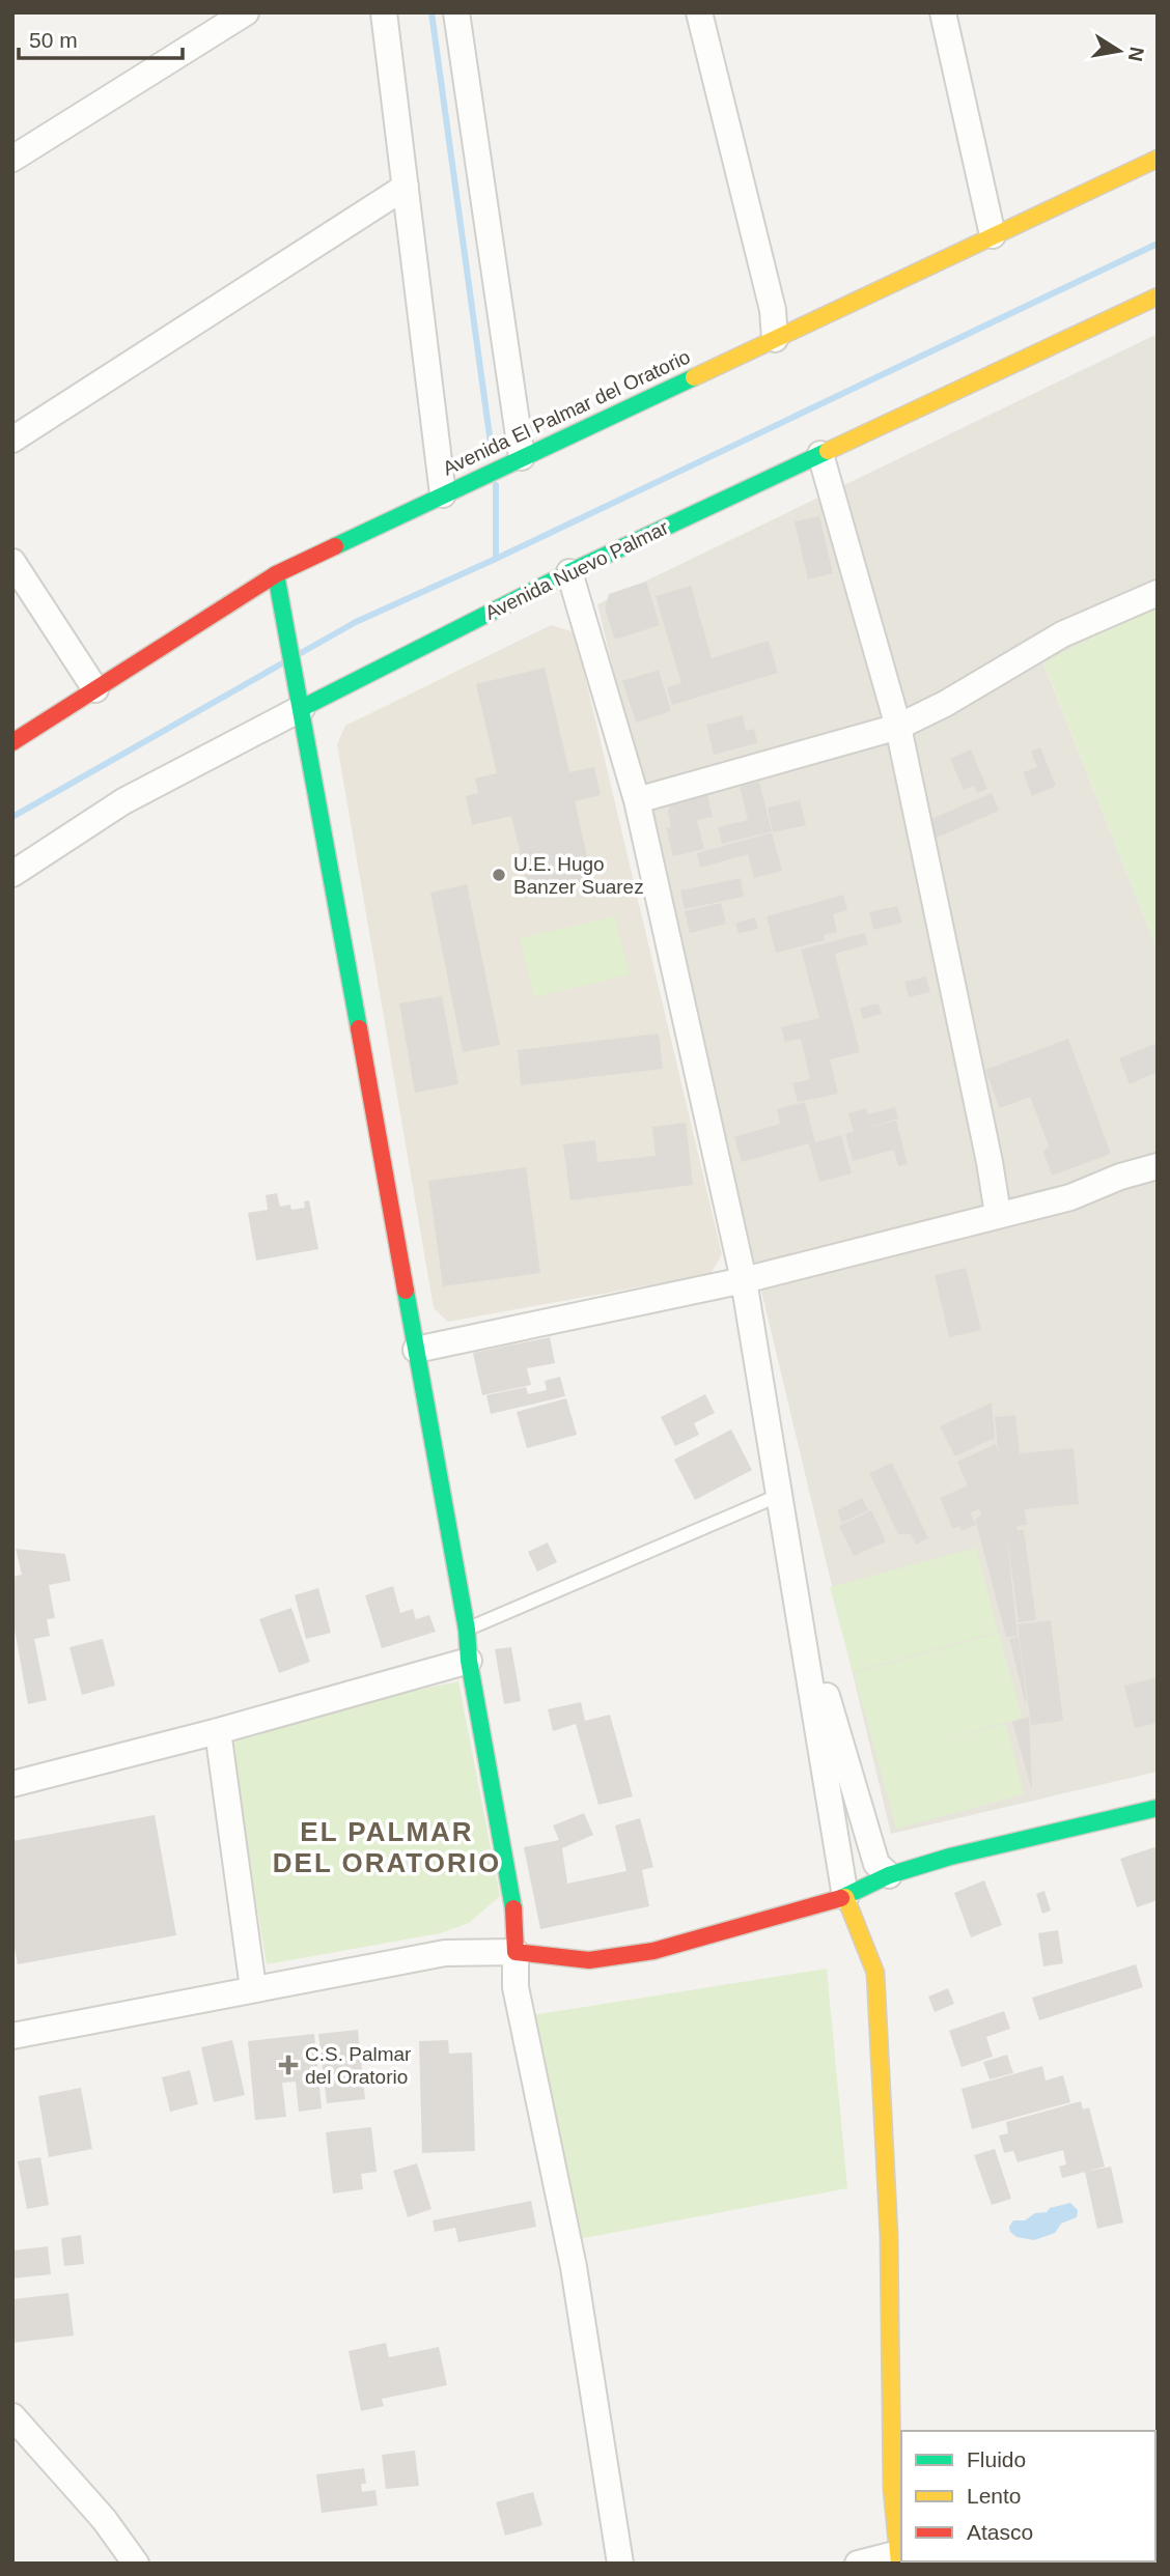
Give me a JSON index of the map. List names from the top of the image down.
{
  "streets": {
    "main road": ["Avenida El Palmar del Oratorio", "Avenida Nuevo Palmar"]
  },
  "districts": ["EL PALMAR DEL ORATORIO"],
  "places": {
    "other": ["U.E. Hugo Banzer Suarez"],
    "health": ["C.S. Palmar del Oratorio"]
  },
  "legend": ["Fluido", "Lento", "Atasco"],
  "scale_bar": "50 m",
  "north": "right"
}
